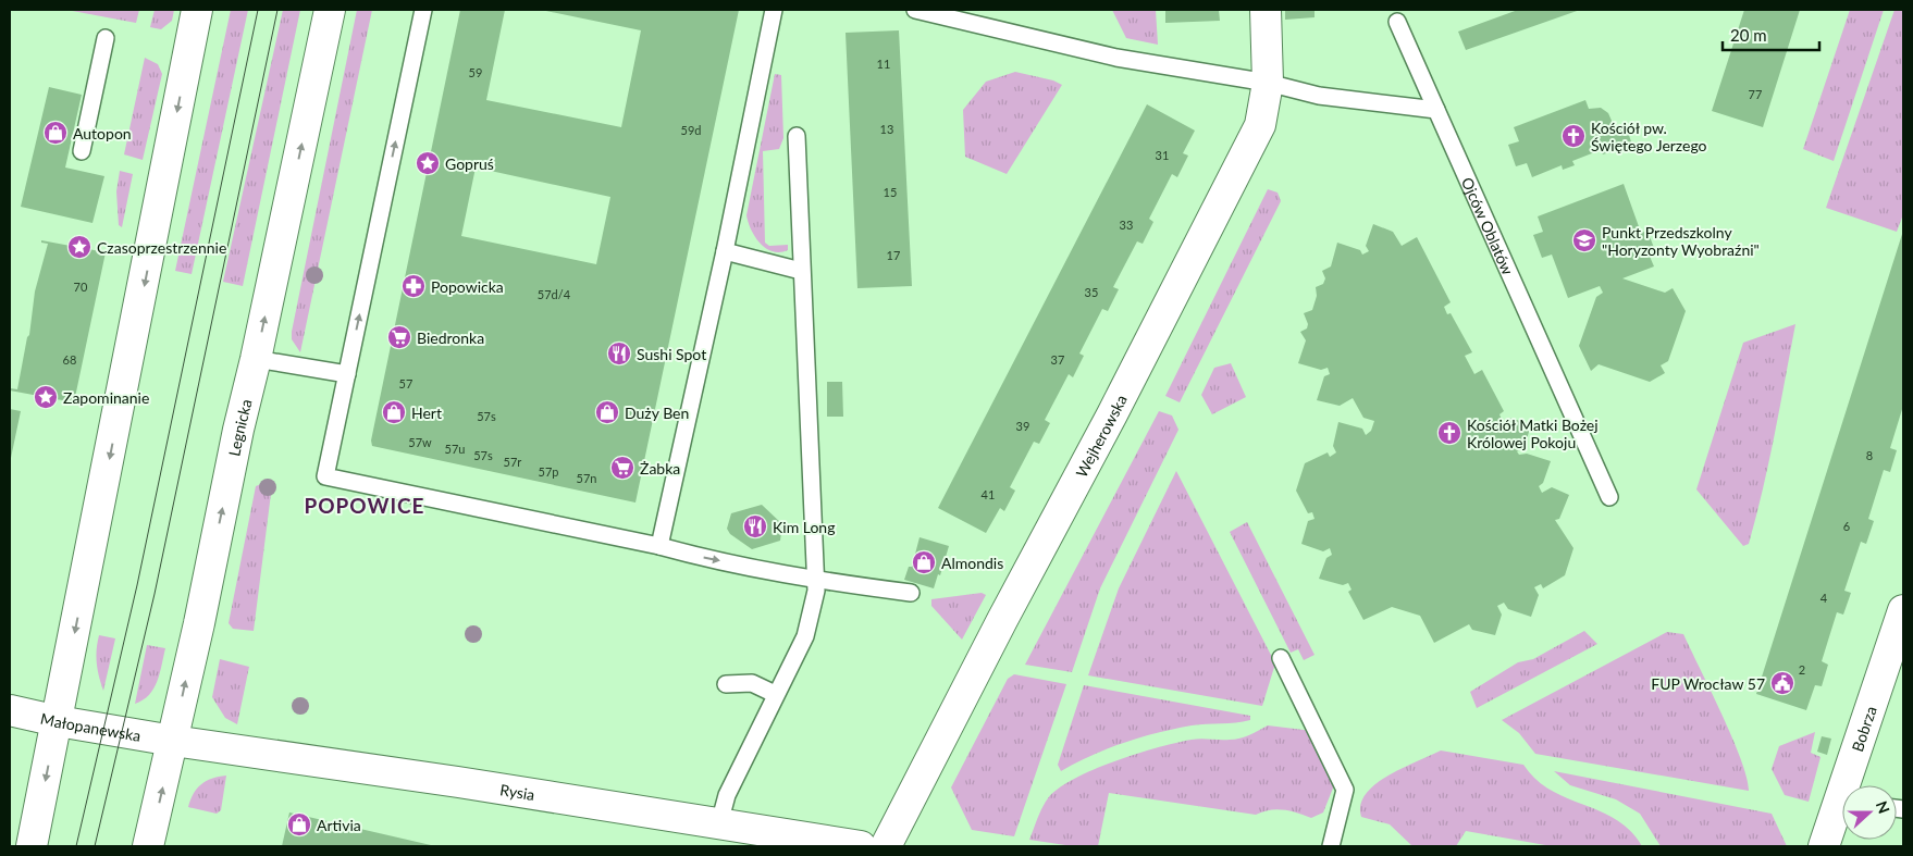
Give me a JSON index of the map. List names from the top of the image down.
{
  "streets": {
    "street": [
      "Legnicka",
      "Wejherowska",
      "Małopanewska",
      "Bobrza",
      "Rysia"
    ],
    "lane": ["Ojców Oblatów"]
  },
  "crossings": [
    ["Legnicka", "Małopanewska"],
    ["Legnicka", "Rysia"],
    ["Małopanewska", "Rysia"]
  ],
  "districts": ["POPOWICE"],
  "places": {
    "shop": [
      "Autopon",
      "Hert",
      "Duży Ben",
      "Almondis",
      "Artivia"
    ],
    "church": ["Kościół pw. Świętego Jerzego", "Kościół Matki Bożej Królowej Pokoju"],
    "place": ["Gopruś", "Czasoprzestrzennie", "Zapominanie"],
    "school or university": ["Punkt Przedszkolny \"Horyzonty Wyobraźni\""],
    "pharmacy": ["Popowicka"],
    "supermarket": ["Biedronka", "Żabka"],
    "restaurant": ["Sushi Spot", "Kim Long"],
    "public building": ["FUP Wrocław 57"]
  },
  "house_numbers": [
    "11",
    "59",
    "77",
    "13",
    "59d",
    "31",
    "15",
    "33",
    "17",
    "70",
    "35",
    "57d/4",
    "68",
    "37",
    "57",
    "57s",
    "39",
    "57w",
    "57u",
    "57s",
    "8",
    "57r",
    "57p",
    "57n",
    "41",
    "6",
    "4",
    "2"
  ],
  "scale_bar": "20 m",
  "north": "right"
}
